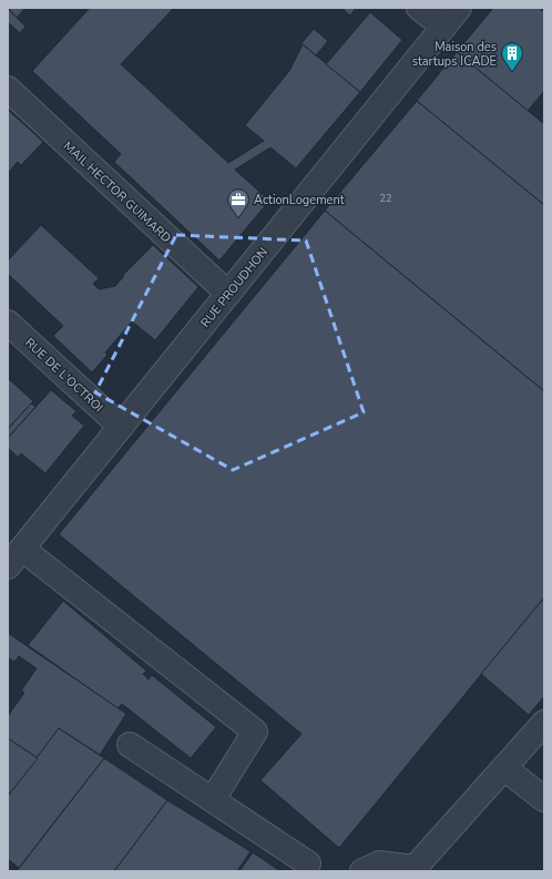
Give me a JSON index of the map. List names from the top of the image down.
{
  "streets": {
    "street": ["MAIL HECTOR GUIMARD", "RUE PROUDHON", "RUE DE L'OCTROI"]
  },
  "crossings": [
    ["MAIL HECTOR GUIMARD", "RUE PROUDHON"],
    ["RUE PROUDHON", "RUE DE L'OCTROI"]
  ],
  "places": {
    "building": ["Maison des startups ICADE"],
    "office": ["ActionLogement"]
  },
  "house_numbers": ["22"]
}
